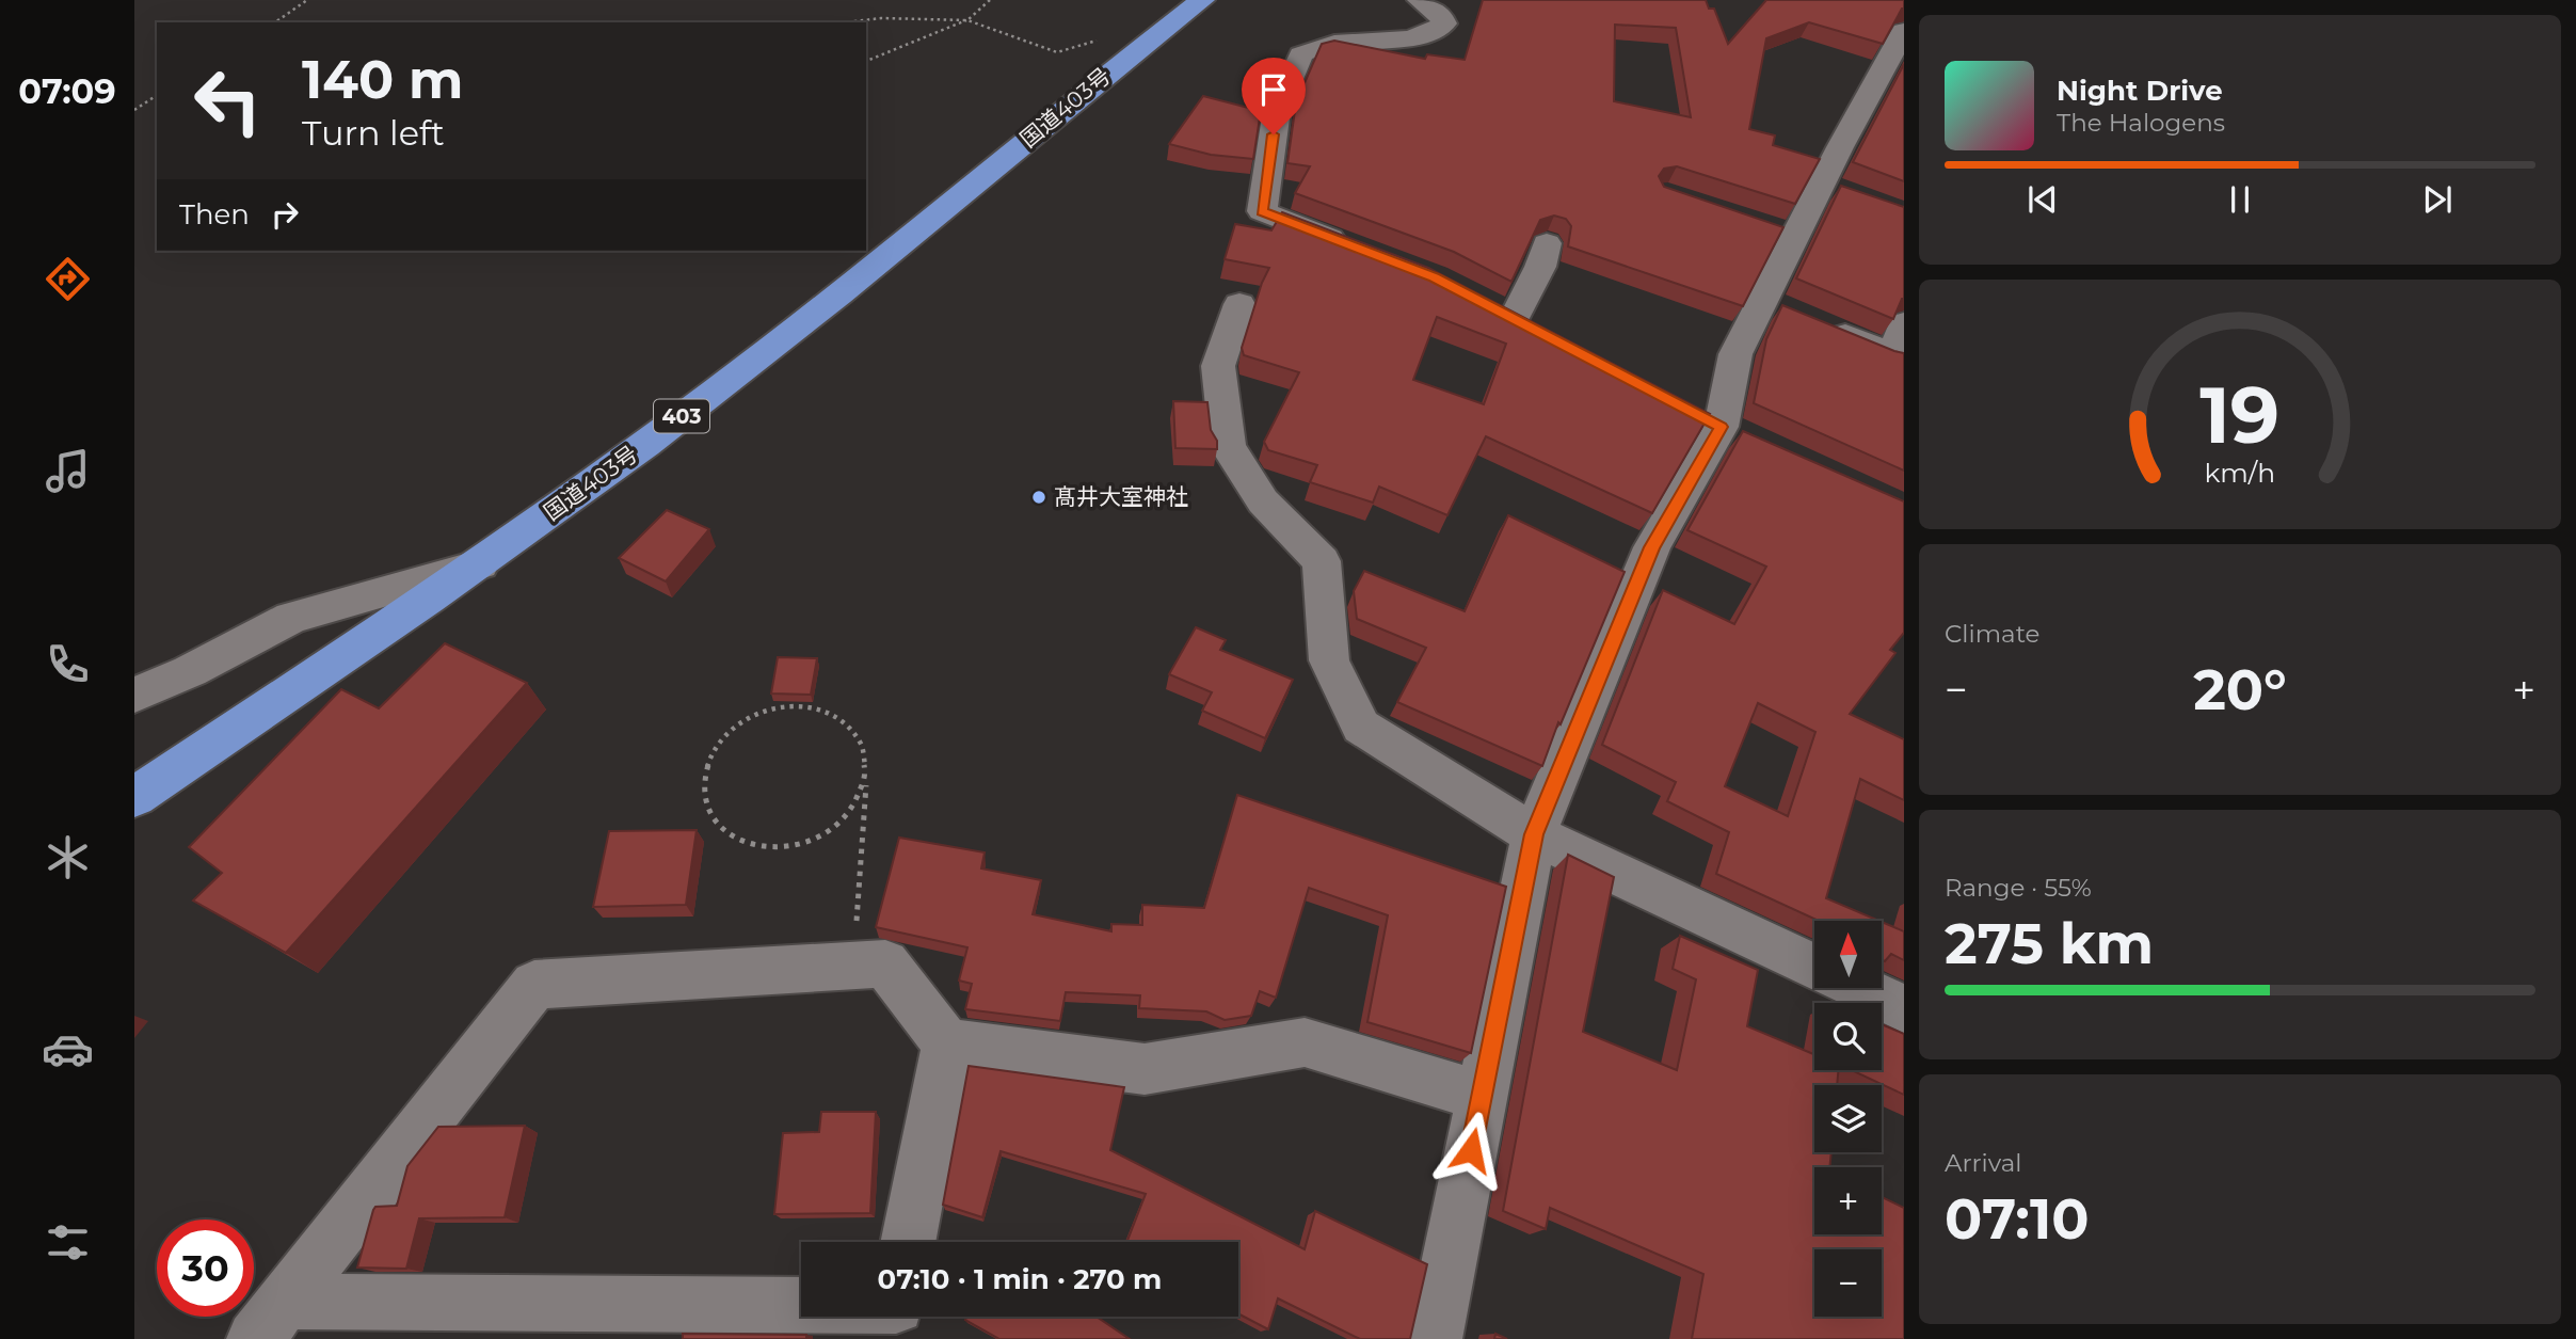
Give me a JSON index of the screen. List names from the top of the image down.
{
  "streets": {
    "highway": ["国道403号", "403"]
  },
  "places": ["髙井大室神社"],
  "north": "top",
  "page": {
    "tabs": "07:09",
    "turn": ["140 m", "Turn left"],
    "song": ["Night Drive", "The Halogens"],
    "then": "Then",
    "tile": [
      "Climate",
      ["Range · 55%", "275 km"],
      ["Arrival", "07:10"]
    ],
    "heat": ["−", "20°", "+"],
    "map_buttons": ["+", "−"],
    "limit": "30",
    "trip": "07:10 · 1 min · 270 m",
    "gauge": ["19", "km/h"]
  }
}
